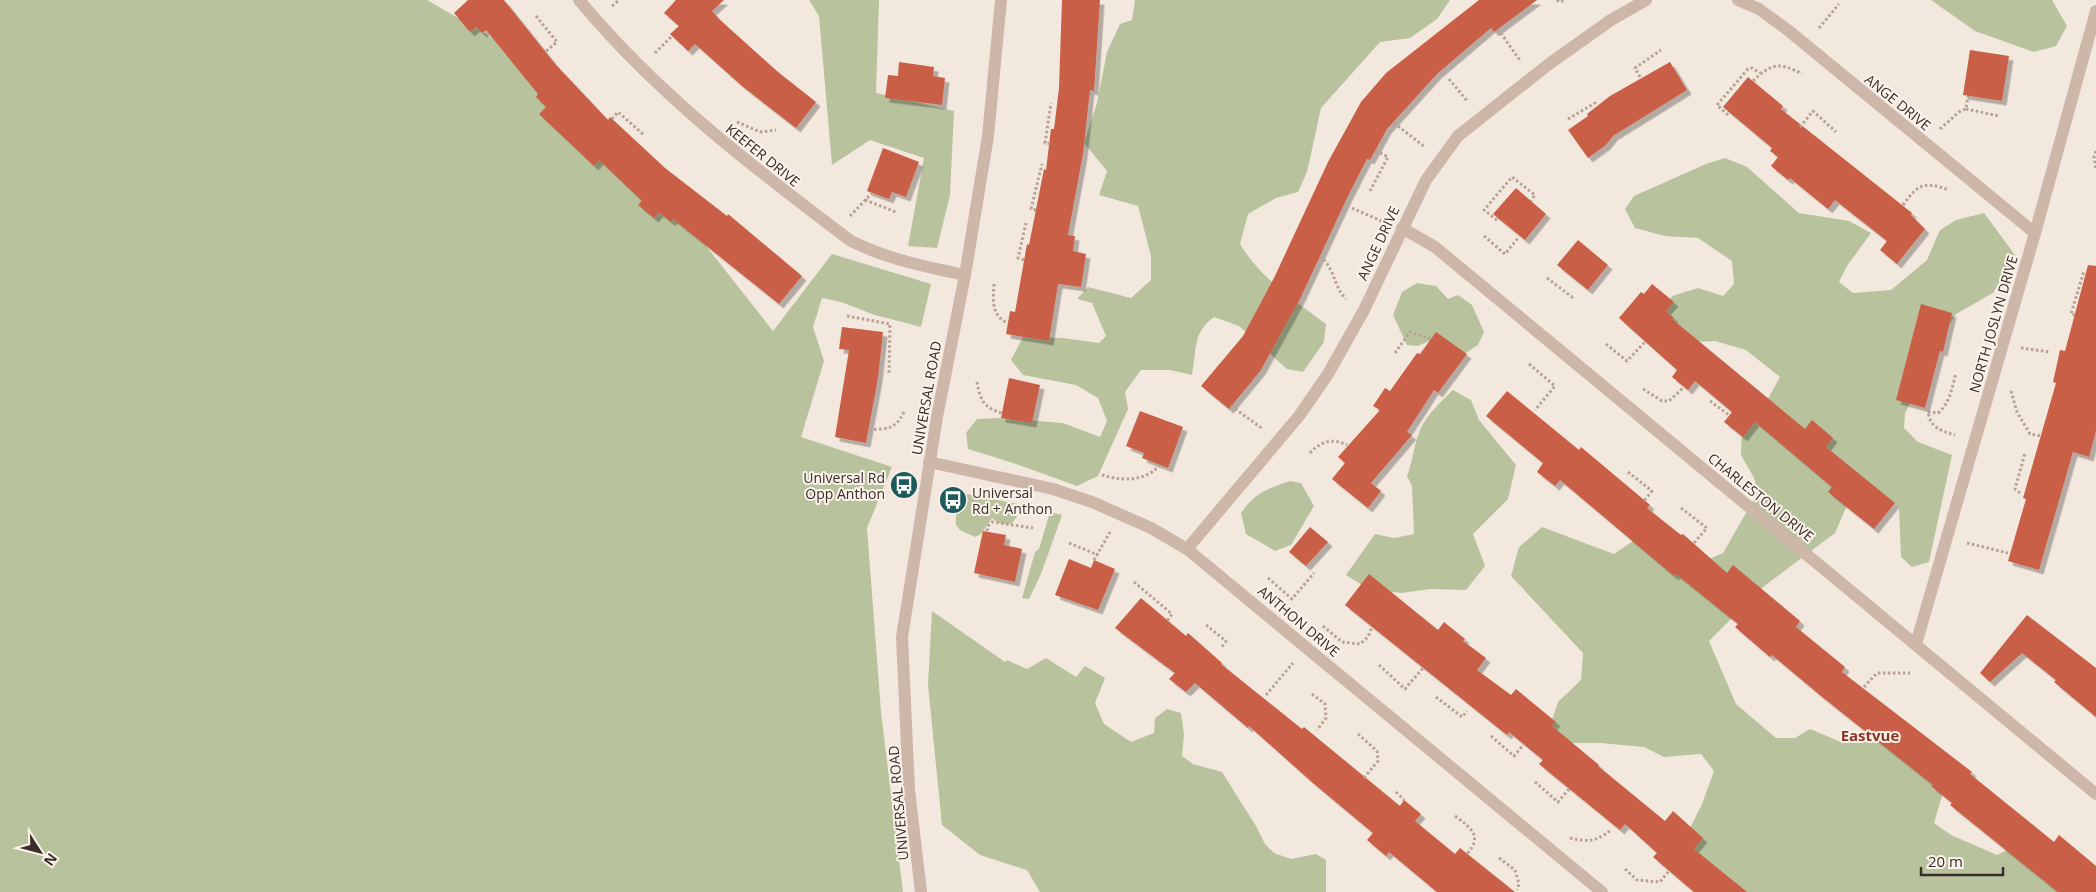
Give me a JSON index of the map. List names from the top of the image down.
{
  "streets": {
    "street": [
      "ANGE DRIVE",
      "KEEFER DRIVE",
      "NORTH JOSLYN DRIVE",
      "UNIVERSAL ROAD",
      "CHARLESTON DRIVE",
      "ANTHON DRIVE"
    ]
  },
  "crossings": [
    ["ANGE DRIVE", "NORTH JOSLYN DRIVE"],
    ["ANGE DRIVE", "CHARLESTON DRIVE"],
    ["ANGE DRIVE", "ANTHON DRIVE"],
    ["KEEFER DRIVE", "UNIVERSAL ROAD"],
    ["NORTH JOSLYN DRIVE", "CHARLESTON DRIVE"],
    ["UNIVERSAL ROAD", "ANTHON DRIVE"]
  ],
  "districts": ["Eastvue"],
  "places": {
    "bus stop": ["Universal Rd Opp Anthon", "Universal Rd + Anthon"]
  },
  "scale_bar": "20 m",
  "north": "bottom right"
}
